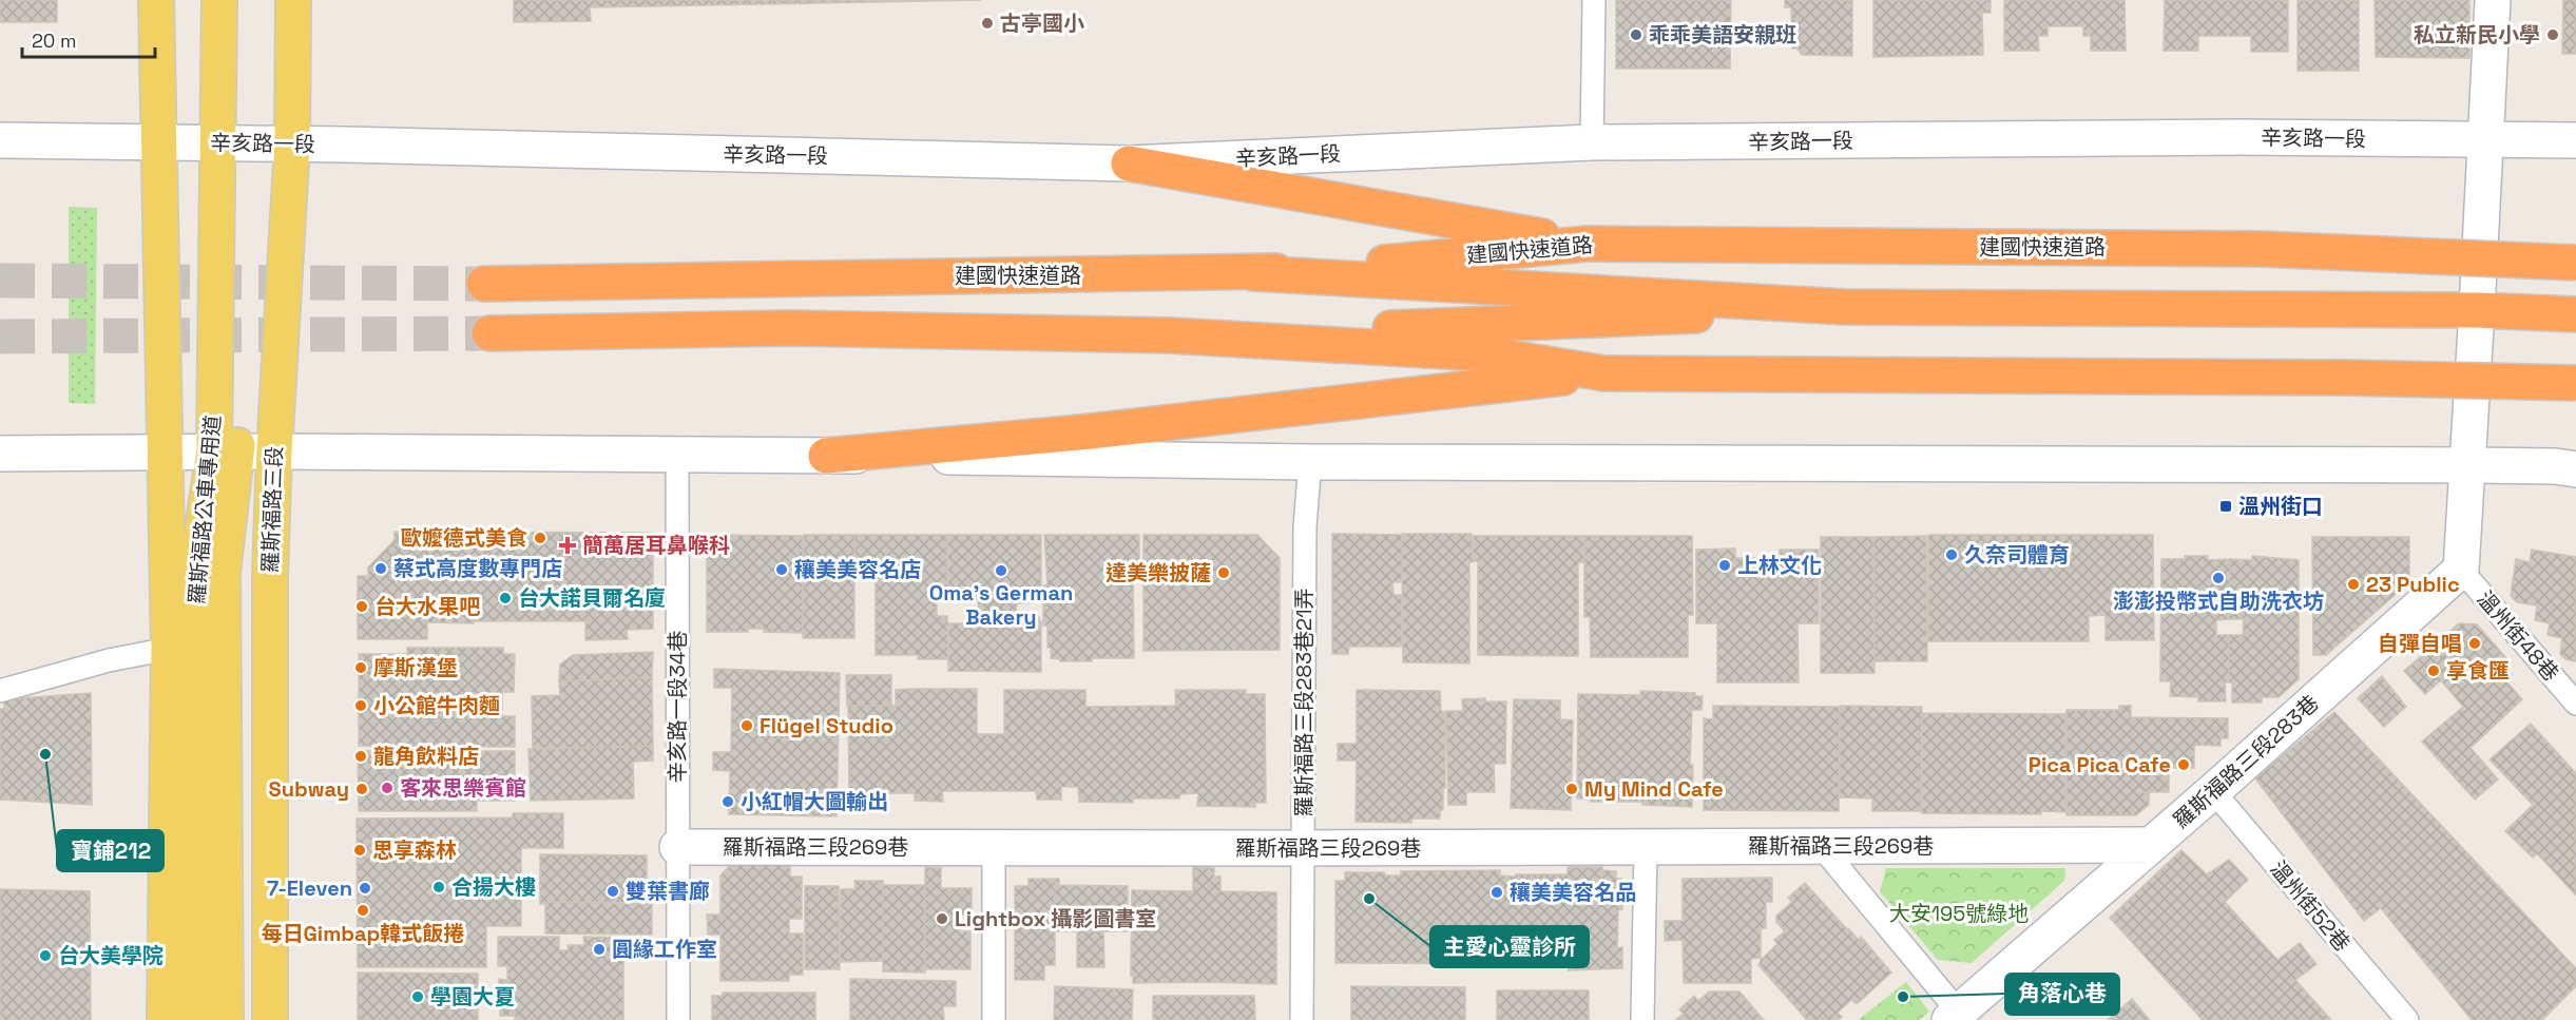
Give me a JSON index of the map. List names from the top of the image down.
{
  "streets": {
    "highway": ["建國快速道路"],
    "main road": [
      "辛亥路一段",
      "羅斯福路公車專用道",
      "羅斯福路三段",
      "羅斯福路三段283巷",
      "羅斯福路三段269巷"
    ],
    "lane": [
      "溫州街48巷",
      "羅斯福路三段283巷21弄",
      "辛亥路一段34巷",
      "溫州街52巷"
    ]
  },
  "crossings": [
    ["辛亥路一段", "羅斯福路公車專用道"],
    ["辛亥路一段", "羅斯福路三段"],
    ["溫州街48巷", "羅斯福路三段283巷"],
    ["羅斯福路三段283巷21弄", "羅斯福路三段269巷"],
    ["辛亥路一段34巷", "羅斯福路三段269巷"],
    ["羅斯福路三段283巷", "羅斯福路三段269巷"],
    ["羅斯福路三段283巷", "溫州街52巷"]
  ],
  "parks": ["大安195號綠地"],
  "places": {
    "other": [
      "古亭國小",
      "乖乖美語安親班",
      "私立新民小學",
      "歐嬤德式美食",
      "久奈司體育",
      "上林文化",
      "蔡式高度數專門店",
      "穰美美容名店",
      "Oma's German Bakery",
      "達美樂披薩",
      "澎澎投幣式自助洗衣坊",
      "23 Public",
      "台大諾貝爾名廈",
      "台大水果吧",
      "自彈自唱",
      "摩斯漢堡",
      "享食匯",
      "小公館牛肉麵",
      "Flügel Studio",
      "寶鋪212",
      "龍角飲料店",
      "Pica Pica Cafe",
      "客來思樂賓館",
      "Subway",
      "My Mind Cafe",
      "小紅帽大圖輸出",
      "思享森林",
      "合揚大樓",
      "7-Eleven",
      "雙葉書廊",
      "穰美美容名品",
      "主愛心靈診所",
      "每日Gimbap韓式飯捲",
      "Lightbox 攝影圖書室",
      "圓緣工作室",
      "台大美學院",
      "學園大夏",
      "角落心巷"
    ],
    "transit": ["溫州街口"],
    "health": ["簡萬居耳鼻喉科"]
  },
  "scale_bar": "20 m"
}
